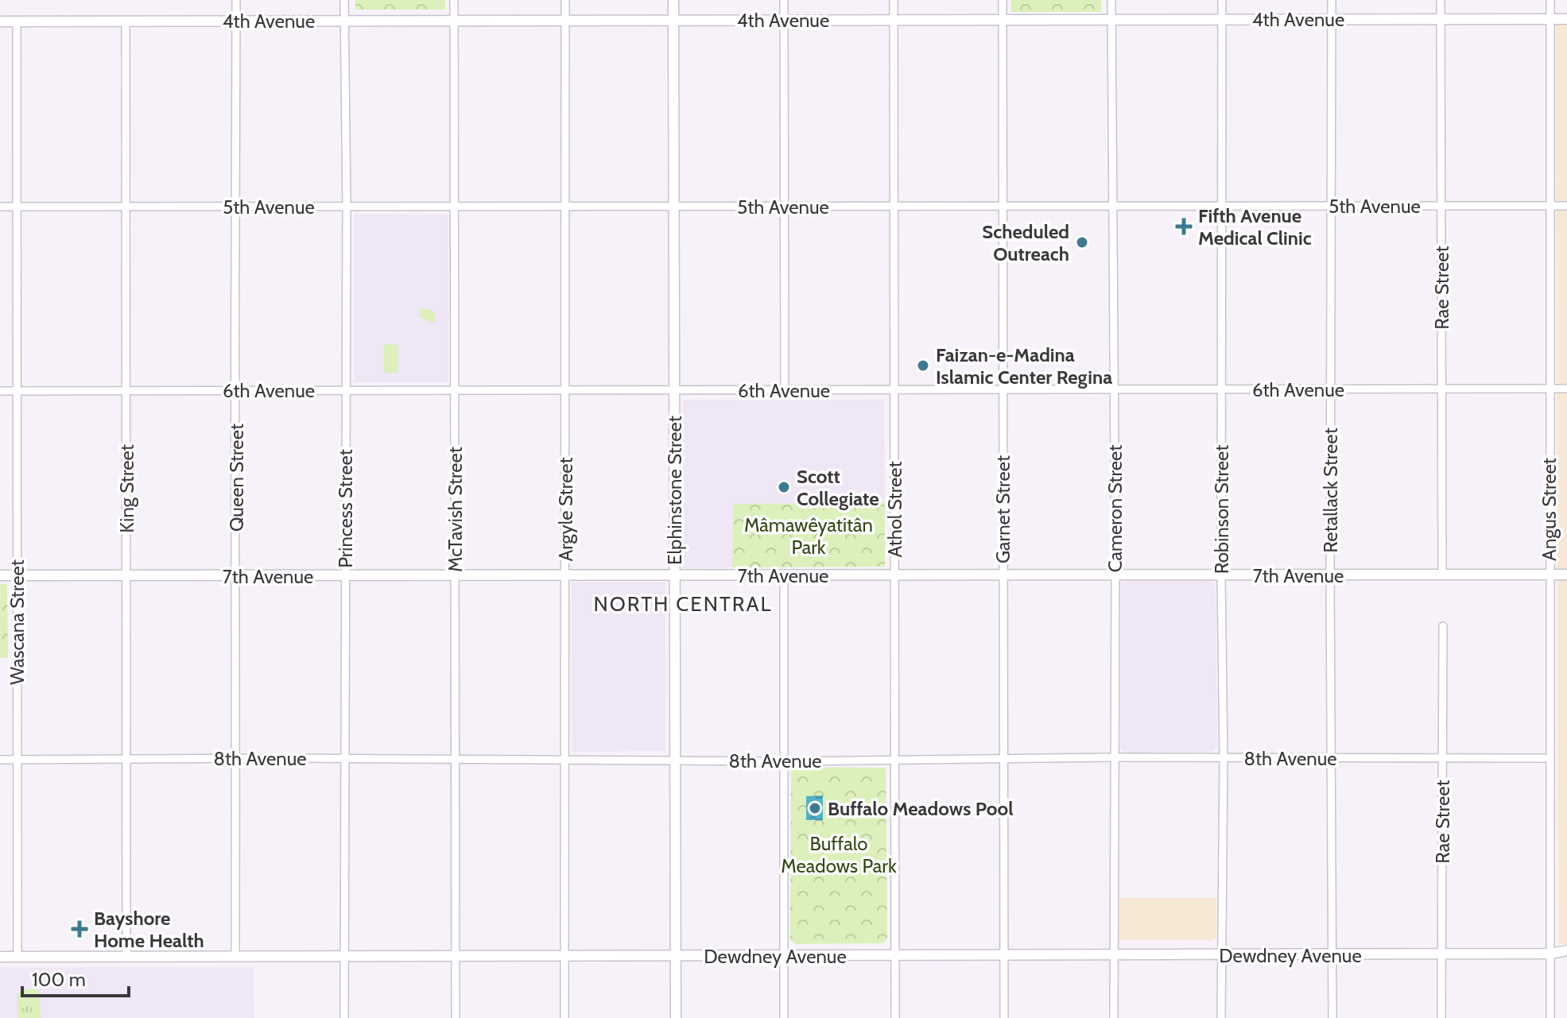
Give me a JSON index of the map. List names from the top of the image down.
{
  "streets": {
    "street": [
      "4th Avenue",
      "5th Avenue",
      "Rae Street",
      "6th Avenue",
      "Queen Street",
      "King Street",
      "Elphinstone Street",
      "Retallack Street",
      "Princess Street",
      "Cameron Street",
      "McTavish Street",
      "Argyle Street",
      "Athol Street",
      "Garnet Street",
      "Robinson Street",
      "Angus Street",
      "7th Avenue",
      "Wascana Street",
      "8th Avenue",
      "Dewdney Avenue"
    ]
  },
  "crossings": [
    ["4th Avenue", "Rae Street"],
    ["4th Avenue", "Queen Street"],
    ["4th Avenue", "King Street"],
    ["4th Avenue", "Elphinstone Street"],
    ["4th Avenue", "Retallack Street"],
    ["4th Avenue", "Princess Street"],
    ["4th Avenue", "Cameron Street"],
    ["4th Avenue", "McTavish Street"],
    ["4th Avenue", "Argyle Street"],
    ["4th Avenue", "Athol Street"],
    ["4th Avenue", "Garnet Street"],
    ["4th Avenue", "Robinson Street"],
    ["4th Avenue", "Angus Street"],
    ["4th Avenue", "Wascana Street"],
    ["5th Avenue", "Rae Street"],
    ["5th Avenue", "Queen Street"],
    ["5th Avenue", "King Street"],
    ["5th Avenue", "Elphinstone Street"],
    ["5th Avenue", "Retallack Street"],
    ["5th Avenue", "Princess Street"],
    ["5th Avenue", "Cameron Street"],
    ["5th Avenue", "McTavish Street"],
    ["5th Avenue", "Argyle Street"],
    ["5th Avenue", "Athol Street"],
    ["5th Avenue", "Garnet Street"],
    ["5th Avenue", "Robinson Street"],
    ["5th Avenue", "Angus Street"],
    ["5th Avenue", "Wascana Street"],
    ["Rae Street", "6th Avenue"],
    ["Rae Street", "7th Avenue"],
    ["Rae Street", "8th Avenue"],
    ["Rae Street", "Dewdney Avenue"],
    ["6th Avenue", "Queen Street"],
    ["6th Avenue", "King Street"],
    ["6th Avenue", "Elphinstone Street"],
    ["6th Avenue", "Retallack Street"],
    ["6th Avenue", "Princess Street"],
    ["6th Avenue", "Cameron Street"],
    ["6th Avenue", "McTavish Street"],
    ["6th Avenue", "Argyle Street"],
    ["6th Avenue", "Athol Street"],
    ["6th Avenue", "Garnet Street"],
    ["6th Avenue", "Robinson Street"],
    ["6th Avenue", "Angus Street"],
    ["6th Avenue", "Wascana Street"],
    ["Queen Street", "7th Avenue"],
    ["Queen Street", "8th Avenue"],
    ["Queen Street", "Dewdney Avenue"],
    ["King Street", "7th Avenue"],
    ["King Street", "8th Avenue"],
    ["King Street", "Dewdney Avenue"],
    ["Elphinstone Street", "7th Avenue"],
    ["Elphinstone Street", "8th Avenue"],
    ["Elphinstone Street", "Dewdney Avenue"],
    ["Retallack Street", "7th Avenue"],
    ["Retallack Street", "8th Avenue"],
    ["Retallack Street", "Dewdney Avenue"],
    ["Princess Street", "7th Avenue"],
    ["Princess Street", "8th Avenue"],
    ["Princess Street", "Dewdney Avenue"],
    ["Cameron Street", "7th Avenue"],
    ["Cameron Street", "8th Avenue"],
    ["Cameron Street", "Dewdney Avenue"],
    ["McTavish Street", "7th Avenue"],
    ["McTavish Street", "8th Avenue"],
    ["McTavish Street", "Dewdney Avenue"],
    ["Argyle Street", "7th Avenue"],
    ["Argyle Street", "8th Avenue"],
    ["Argyle Street", "Dewdney Avenue"],
    ["Athol Street", "7th Avenue"],
    ["Athol Street", "8th Avenue"],
    ["Athol Street", "Dewdney Avenue"],
    ["Garnet Street", "7th Avenue"],
    ["Garnet Street", "8th Avenue"],
    ["Garnet Street", "Dewdney Avenue"],
    ["Robinson Street", "7th Avenue"],
    ["Robinson Street", "8th Avenue"],
    ["Robinson Street", "Dewdney Avenue"],
    ["Angus Street", "7th Avenue"],
    ["Angus Street", "8th Avenue"],
    ["Angus Street", "Dewdney Avenue"],
    ["7th Avenue", "Wascana Street"],
    ["Wascana Street", "8th Avenue"],
    ["Wascana Street", "Dewdney Avenue"]
  ],
  "districts": ["NORTH CENTRAL"],
  "parks": ["Mâmawêyatitân Park", "Buffalo Meadows Park"],
  "places": {
    "health": ["Fifth Avenue Medical Clinic", "Bayshore Home Health"],
    "other": [
      "Scheduled Outreach",
      "Faizan-e-Madina Islamic Center Regina",
      "Scott Collegiate",
      "Buffalo Meadows Pool"
    ]
  },
  "scale_bar": "100 m"
}
